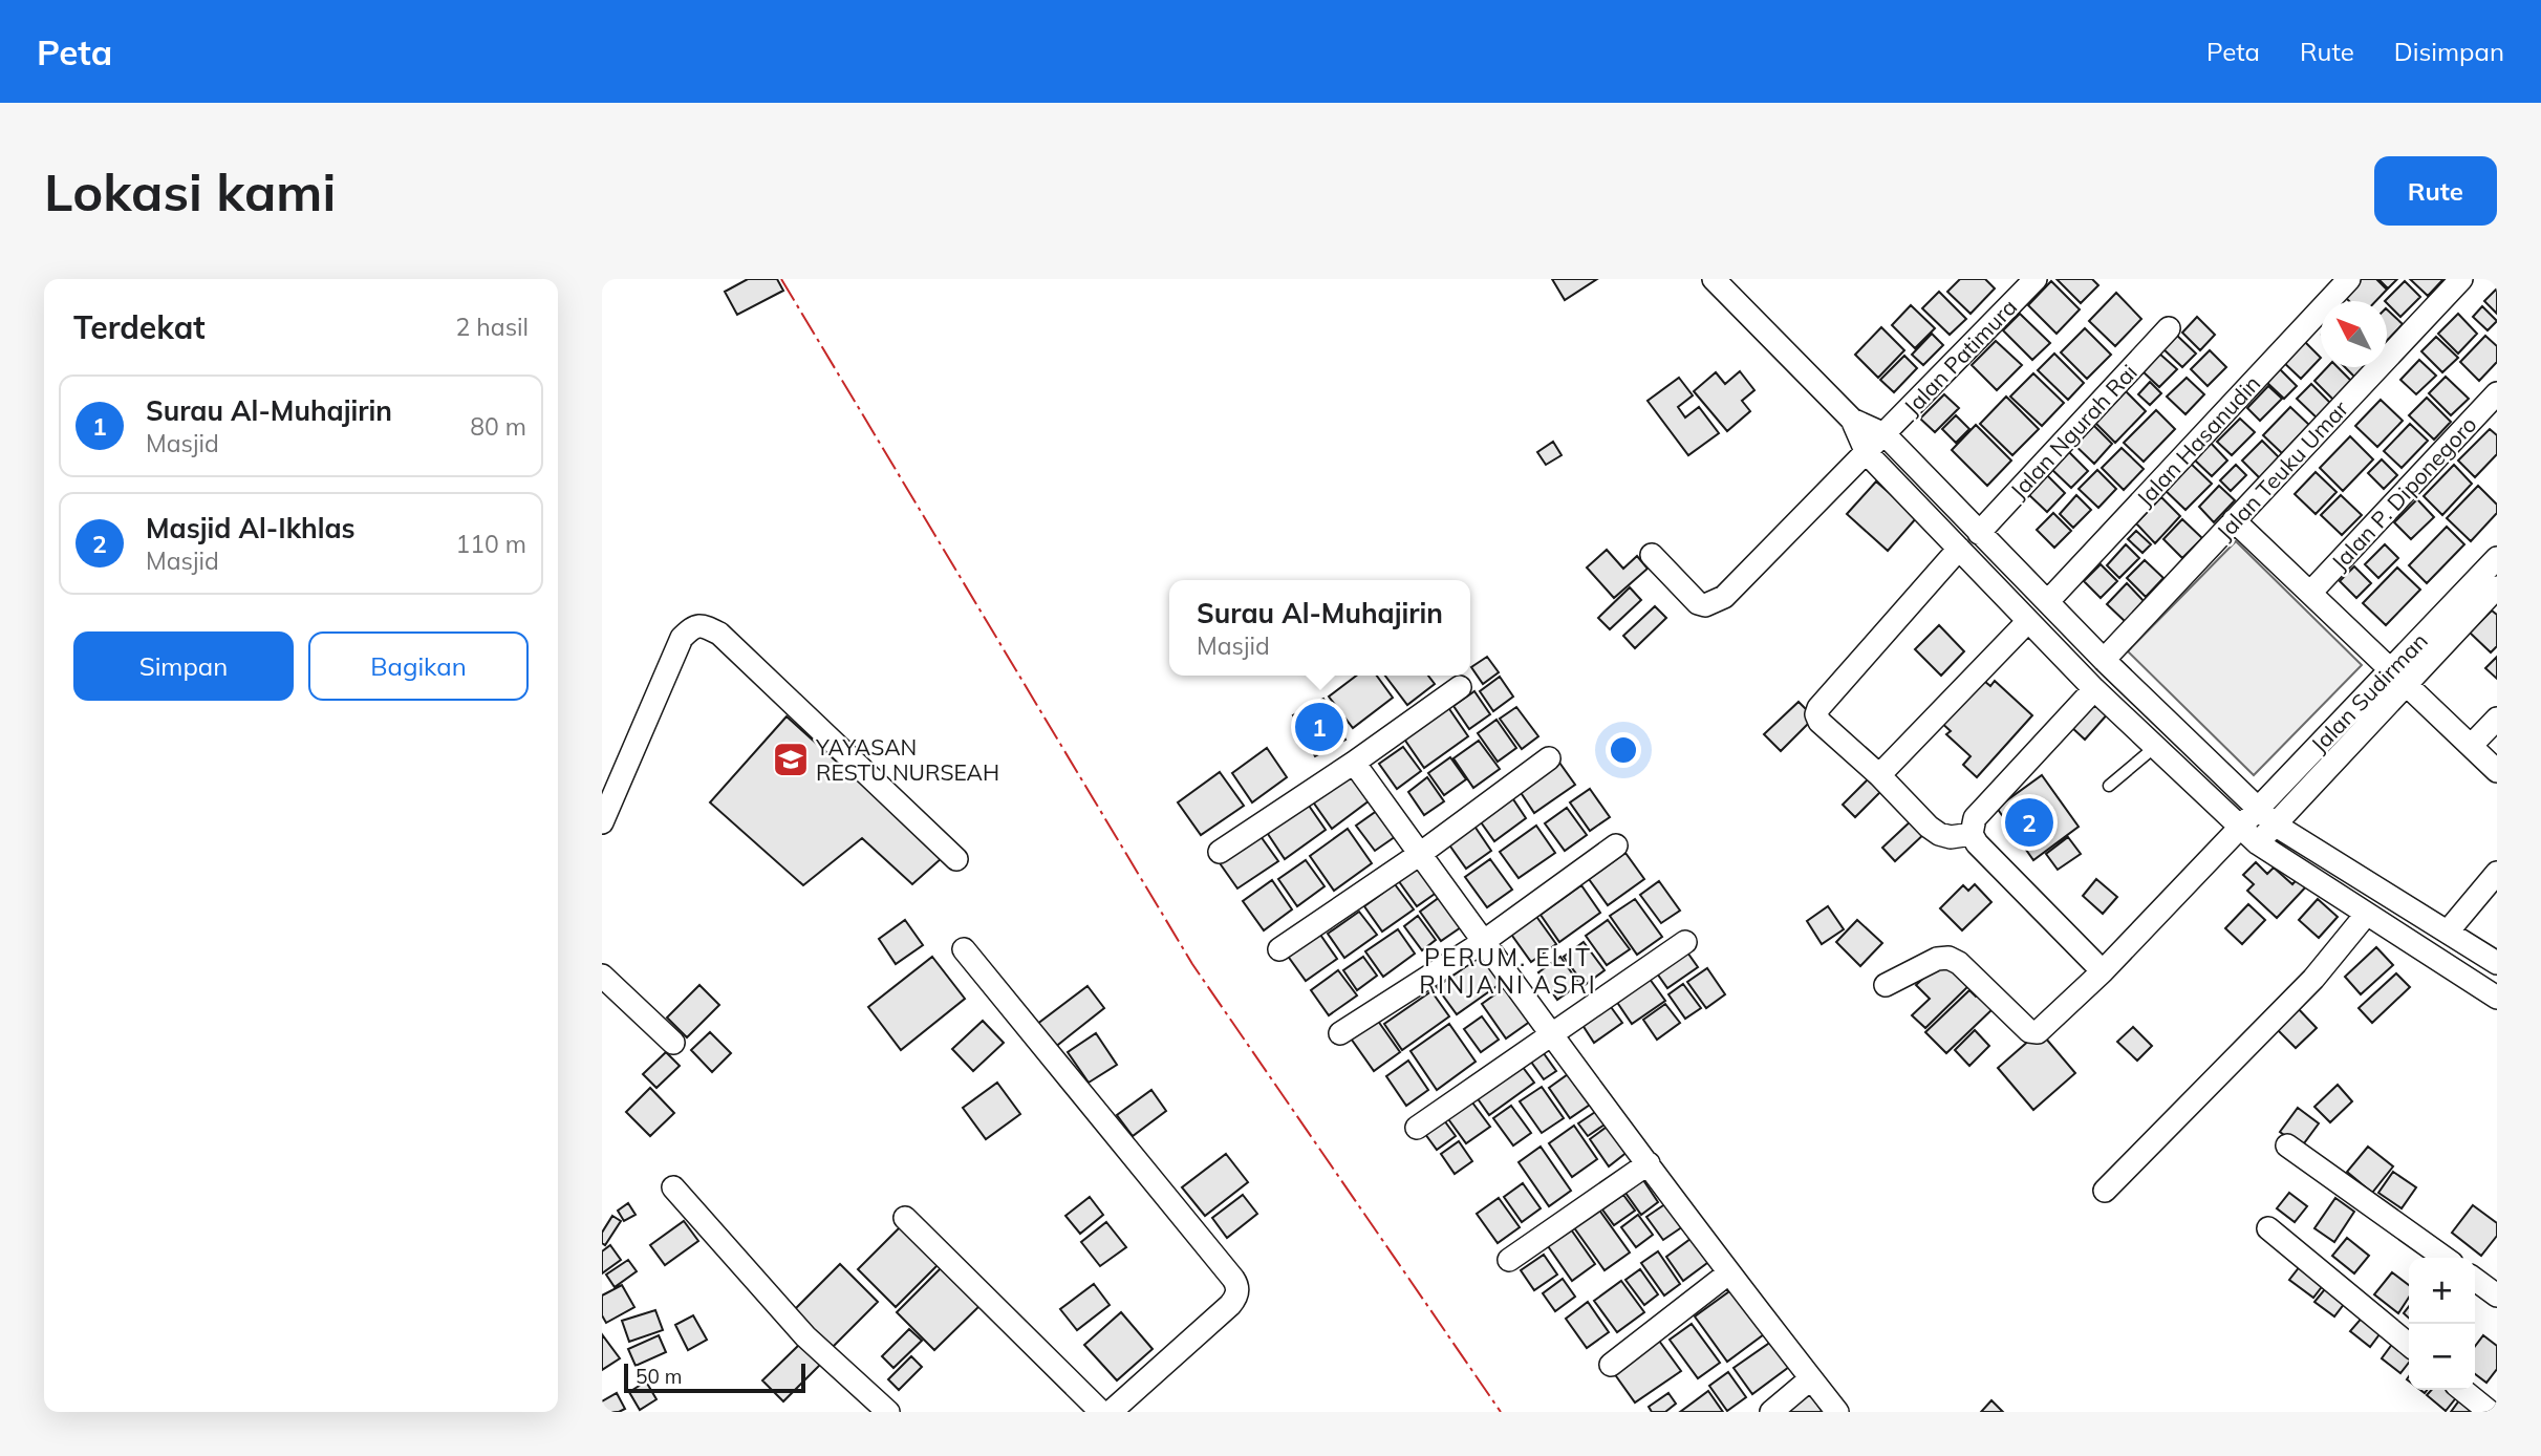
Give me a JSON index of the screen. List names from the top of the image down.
{
  "streets": {
    "street": [
      "Jalan Patimura",
      "Jalan Ngurah Rai",
      "Jalan Hasanudin",
      "Jalan Teuku Umar",
      "Jalan P. Diponegoro",
      "Jalan Sudirman"
    ]
  },
  "districts": ["PERUM. ELIT RINJANI ASRI"],
  "places": {
    "school or university": ["YAYASAN RESTU NURSEAH"]
  },
  "scale_bar": "50 m",
  "north": "top left",
  "page": {
    "header": "Peta",
    "nav": ["Peta", "Rute", "Disimpan"],
    "buttons": [
      "Rute",
      ["Simpan", "Bagikan"]
    ],
    "title": "Lokasi kami",
    "heading": ["Terdekat", "2 hasil"],
    "list": [
      {
        "mark": "1",
        "name": "Surau Al-Muhajirin",
        "note": "Masjid",
        "value": "80 m"
      },
      {
        "mark": "2",
        "name": "Masjid Al-Ikhlas",
        "note": "Masjid",
        "value": "110 m"
      }
    ],
    "popup": ["Surau Al-Muhajirin", "Masjid"],
    "pins": ["1", "2"],
    "map_buttons": ["+", "−"],
    "scale": "50 m"
  }
}
